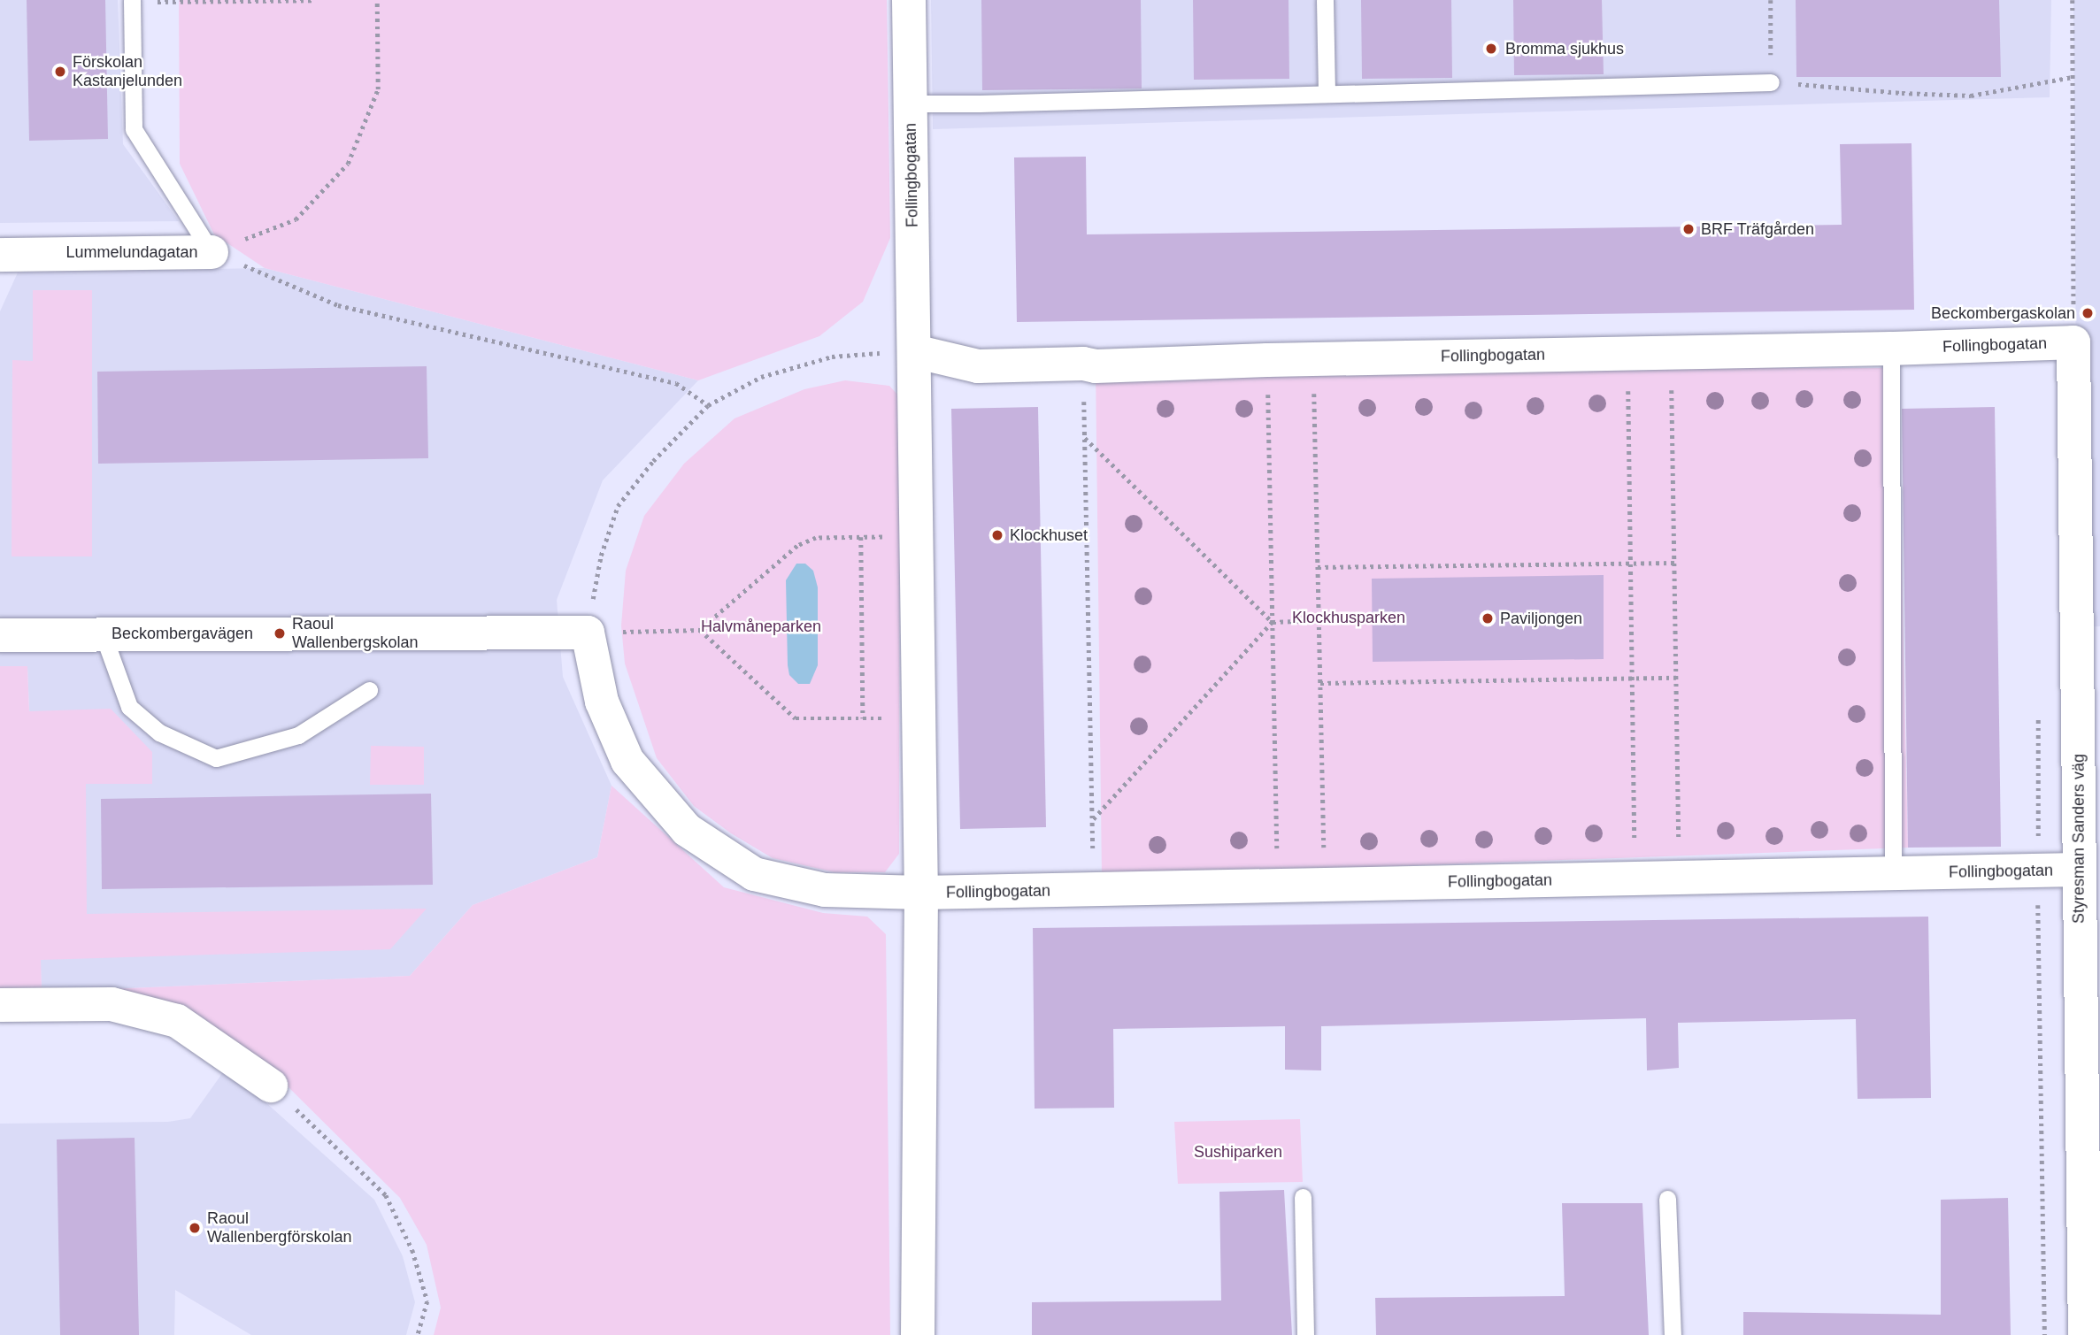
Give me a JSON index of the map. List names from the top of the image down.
{
  "streets": {
    "street": [
      "Follingbogatan",
      "Lummelundagatan",
      "Beckombergavägen",
      "Styresman Sanders väg"
    ]
  },
  "crossings": [
    ["Follingbogatan", "Styresman Sanders väg"]
  ],
  "parks": ["Klockhusparken", "Halvmåneparken", "Sushiparken"],
  "places": [
    "Bromma sjukhus",
    "Förskolan Kastanjelunden",
    "BRF Träfgården",
    "Beckombergaskolan",
    "Klockhuset",
    "Paviljongen",
    "Raoul Wallenbergskolan",
    "Raoul Wallenbergförskolan"
  ]
}
